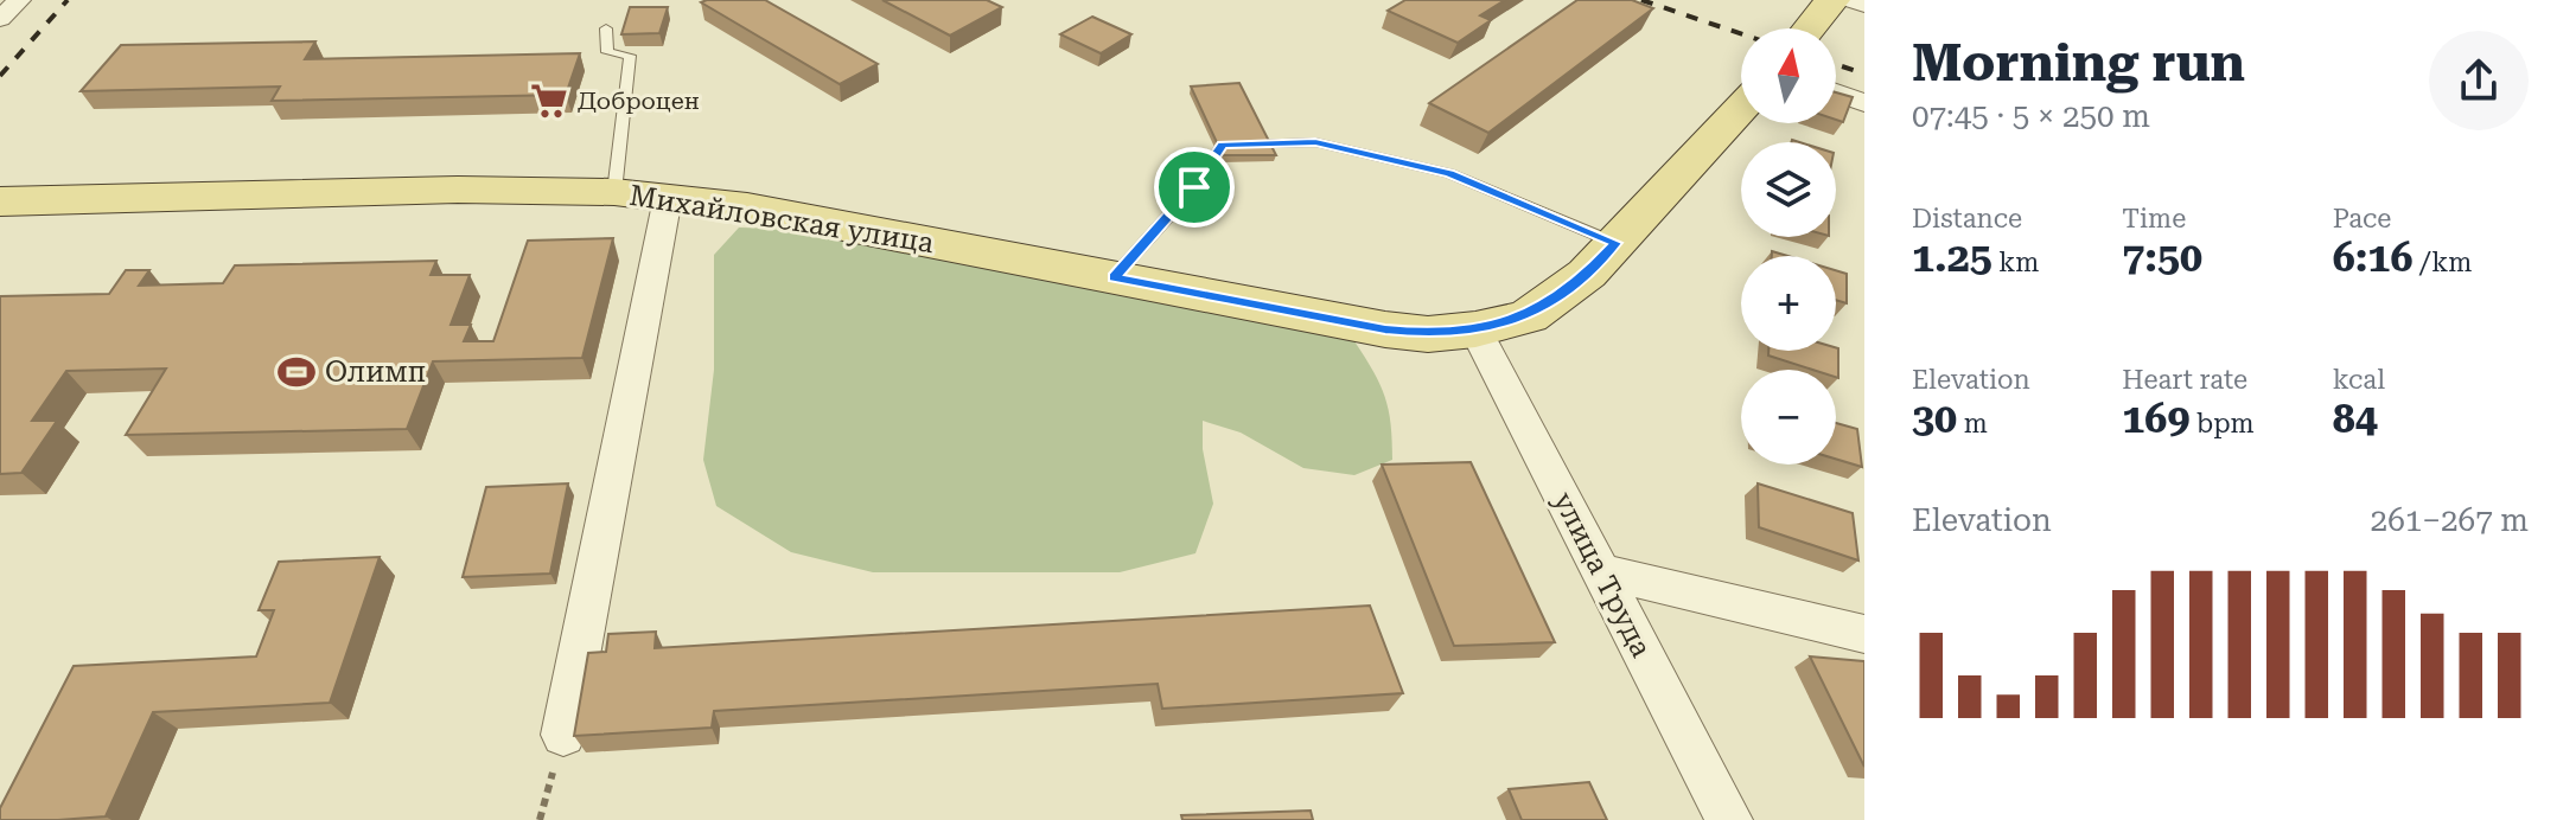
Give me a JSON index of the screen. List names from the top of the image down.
{
  "streets": {
    "main road": ["Михайловская улица"],
    "street": ["улица Труда"]
  },
  "crossings": [
    ["Михайловская улица", "улица Труда"]
  ],
  "places": {
    "supermarket": ["Доброцен"],
    "sports": ["Олимп"]
  },
  "north": "top",
  "page": {
    "heading": ["Morning run", "07:45 · 5 × 250 m"],
    "map_buttons": ["+", "−"],
    "stats": [
      ["Distance", "1.25 km"],
      ["Time", "7:50"],
      ["Pace", "6:16 /km"],
      ["Elevation", "30 m"],
      ["Heart rate", "169 bpm"],
      ["kcal", "84"]
    ],
    "chart": ["Elevation", "261–267 m"]
  }
}
